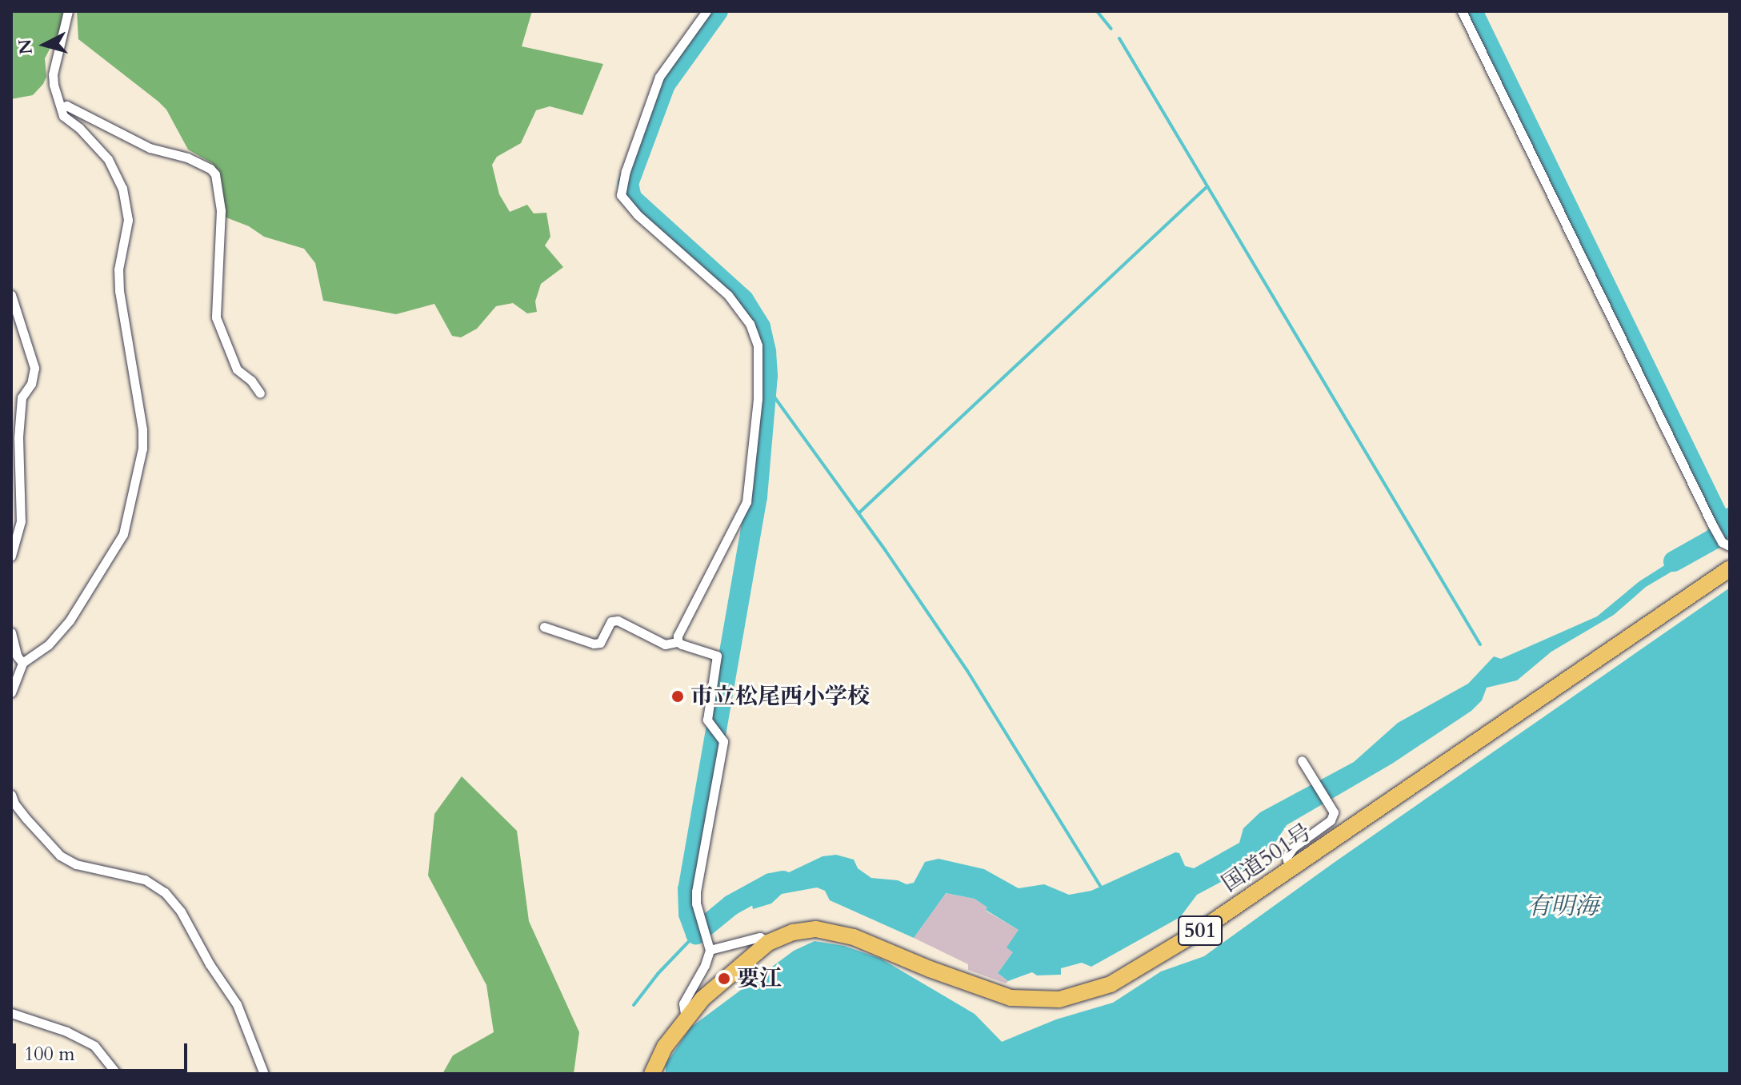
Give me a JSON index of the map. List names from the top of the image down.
{
  "streets": {
    "highway": ["国道501号", "501"]
  },
  "water": ["有明海"],
  "places": ["市立松尾西小学校", "要江"],
  "scale_bar": "100 m",
  "north": "left"
}
